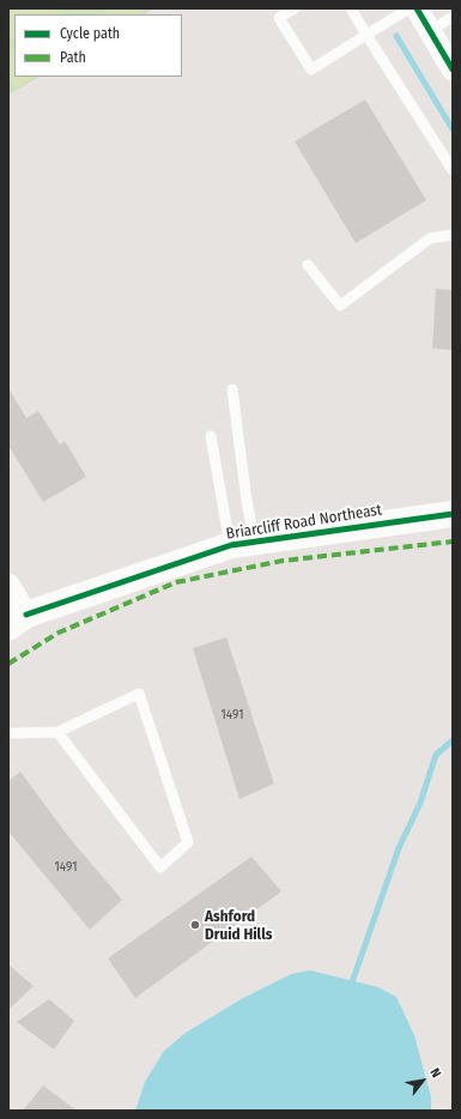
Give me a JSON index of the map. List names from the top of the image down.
{
  "streets": {
    "main road": ["Briarcliff Road Northeast"]
  },
  "places": ["Ashford Druid Hills"],
  "house_numbers": ["1491", "1491"],
  "legend": ["Cycle path", "Path"],
  "north": "top right"
}
